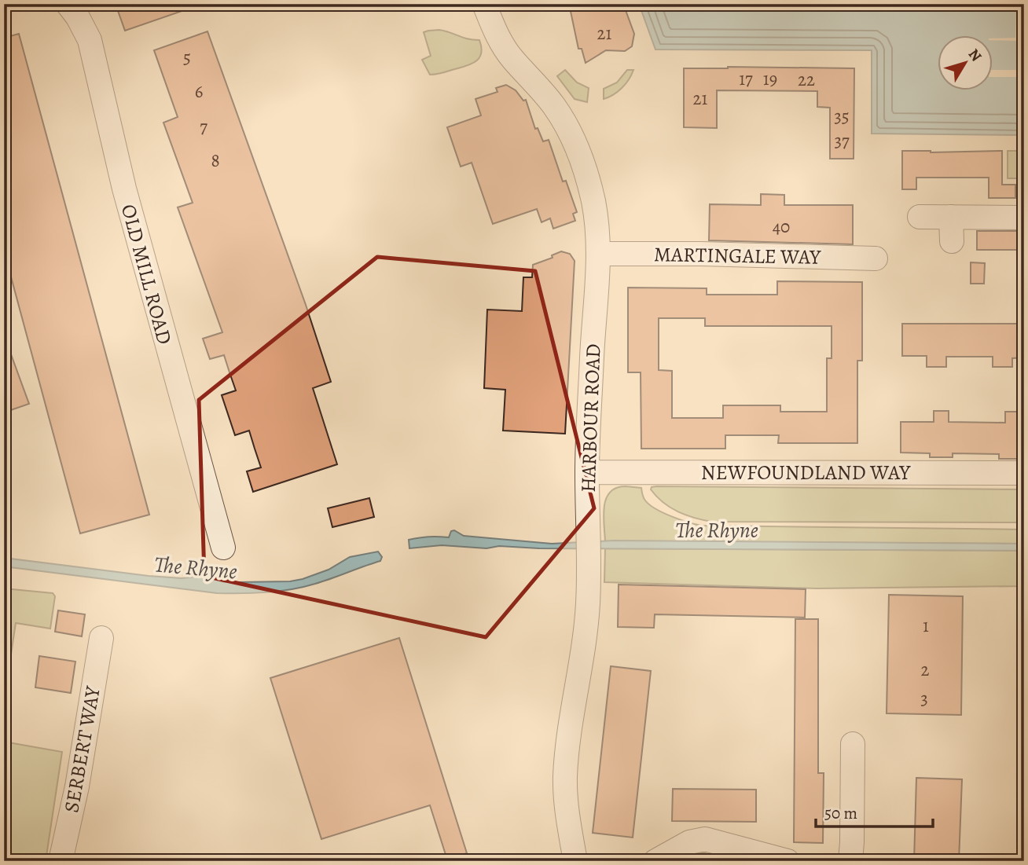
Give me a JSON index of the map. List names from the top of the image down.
{
  "streets": {
    "street": [
      "MARTINGALE WAY",
      "OLD MILL ROAD",
      "HARBOUR ROAD",
      "NEWFOUNDLAND WAY",
      "SERBERT WAY"
    ]
  },
  "crossings": [
    ["MARTINGALE WAY", "HARBOUR ROAD"],
    ["HARBOUR ROAD", "NEWFOUNDLAND WAY"]
  ],
  "water": ["The Rhyne"],
  "house_numbers": [
    "21",
    "5",
    "17",
    "19",
    "22",
    "6",
    "21",
    "35",
    "7",
    "37",
    "8",
    "40",
    "1",
    "2",
    "3"
  ],
  "scale_bar": "50 m",
  "north": "top right"
}
